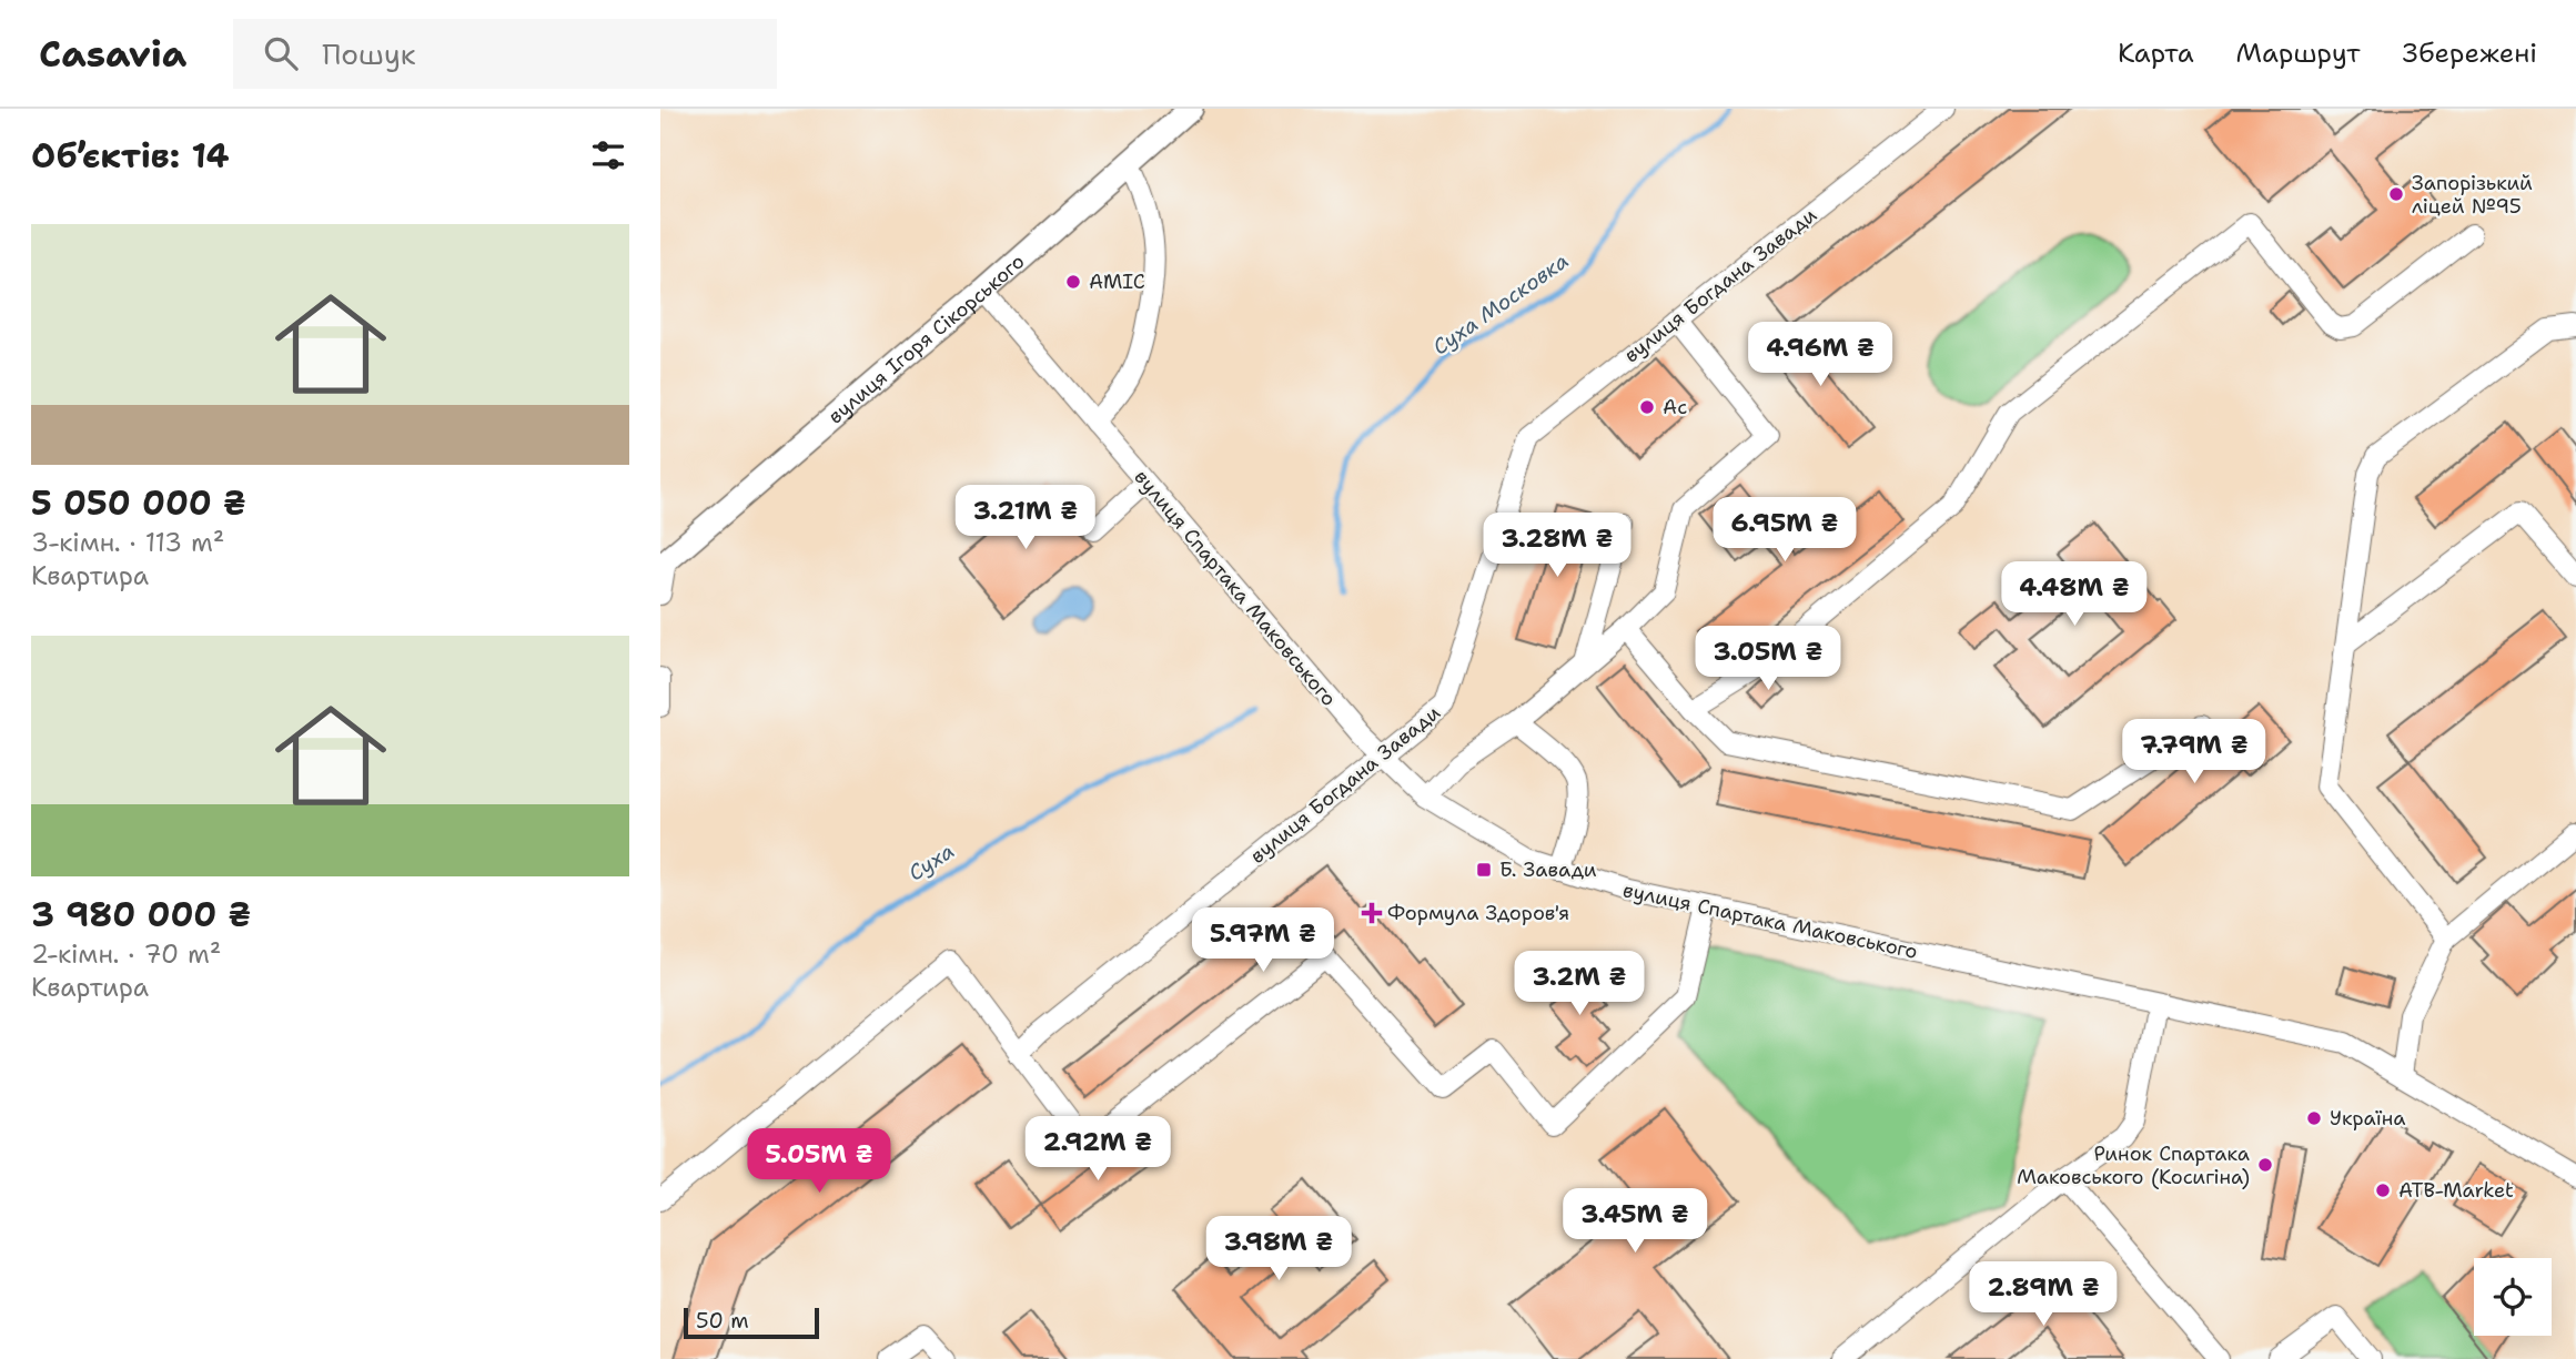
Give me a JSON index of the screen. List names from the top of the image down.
{
  "streets": {
    "main road": ["вулиця Ігоря Сікорського"],
    "street": ["вулиця Богдана Завади", "вулиця Спартака Маковського"]
  },
  "crossings": [
    ["вулиця Богдана Завади", "вулиця Спартака Маковського"],
    ["вулиця Ігоря Сікорського", "вулиця Спартака Маковського"]
  ],
  "water": ["Суха Московка", "Суха"],
  "places": {
    "other": [
      "Запорізький ліцей №95",
      "AMIC",
      "Ас",
      "Україна",
      "Ринок Спартака Маковського (Косигіна)",
      "ATB-Market"
    ],
    "transit": ["Б. Завади"],
    "health": ["Формула Здоров'я"]
  },
  "scale_bar": "50 m",
  "page": {
    "header": "Casavia",
    "search": "Пошук",
    "nav": ["Карта", "Маршрут", "Збережені"],
    "heading": "Об’єктів: 14",
    "list": [
      {
        "name": "5 050 000 ₴",
        "note": "3-кімн. · 113 m² · Квартира"
      },
      {
        "name": "3 980 000 ₴",
        "note": "2-кімн. · 70 m² · Квартира"
      }
    ],
    "price": [
      "4.96M ₴",
      "3.21M ₴",
      "6.95M ₴",
      "3.28M ₴",
      "4.48M ₴",
      "3.05M ₴",
      "7.79M ₴",
      "5.97M ₴",
      "3.2M ₴",
      "2.92M ₴",
      "5.05M ₴",
      "3.45M ₴",
      "3.98M ₴",
      "2.89M ₴"
    ],
    "scale": "50 m"
  }
}
